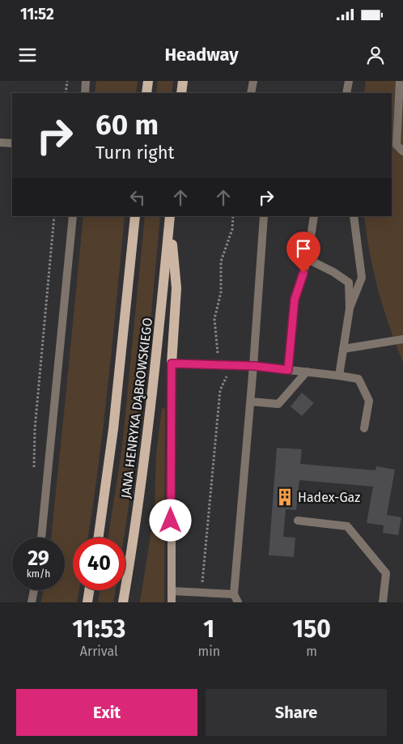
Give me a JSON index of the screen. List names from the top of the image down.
{
  "streets": {
    "main road": ["JANA HENRYKA DĄBROWSKIEGO"]
  },
  "places": {
    "building": ["Hadex-Gaz"]
  },
  "page": {
    "status": "11:52",
    "header": "Headway",
    "turn": ["60 m", "Turn right"],
    "speed": "29 km/h",
    "limit": "40",
    "eta": [
      "11:53",
      "Arrival",
      "1",
      "min",
      "150",
      "m"
    ],
    "buttons": ["Exit", "Share"]
  }
}
